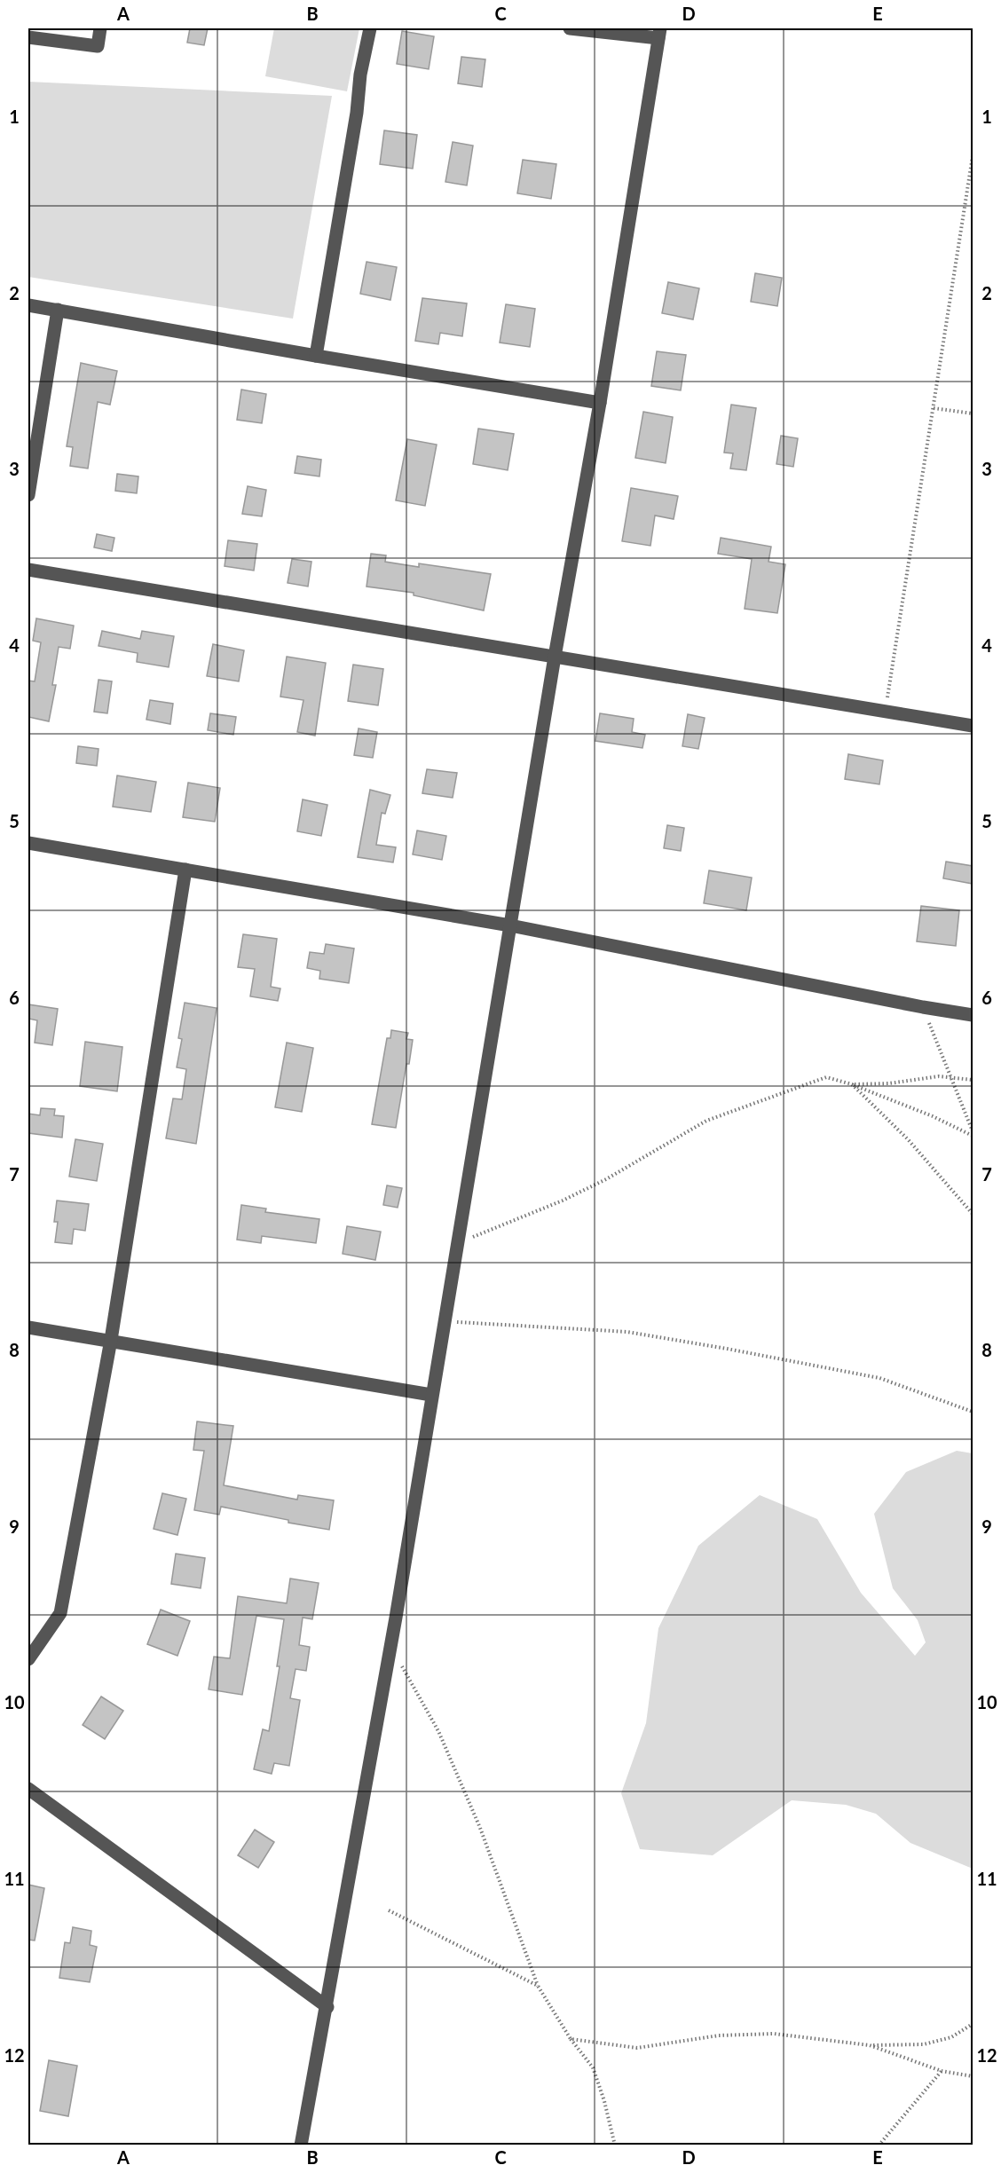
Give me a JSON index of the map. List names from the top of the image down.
{
  "grid": {
    "columns": [
      "A",
      "B",
      "C",
      "D",
      "E"
    ],
    "rows": [
      "1",
      "2",
      "3",
      "4",
      "5",
      "6",
      "7",
      "8",
      "9",
      "10",
      "11",
      "12"
    ]
  }
}
